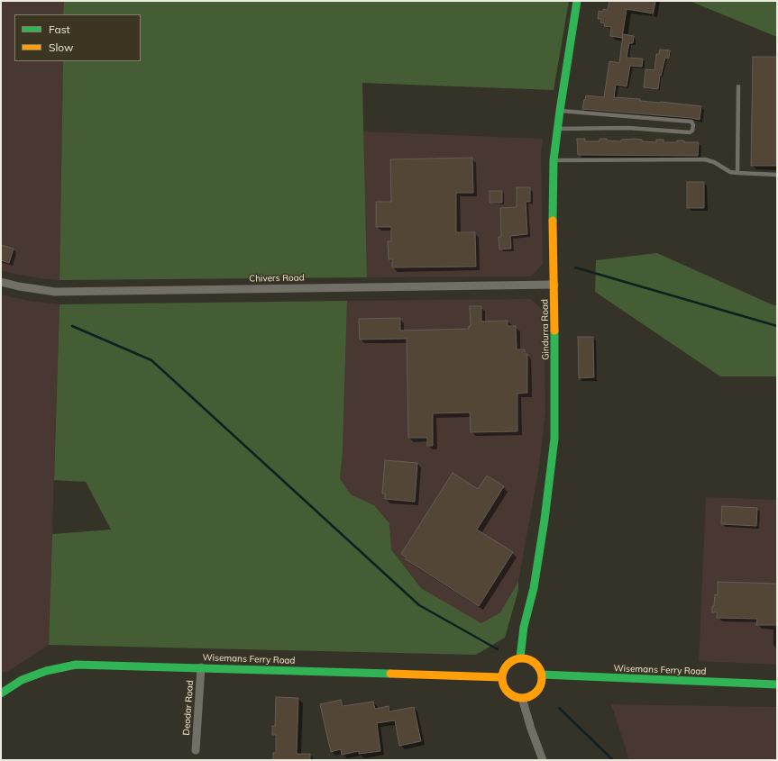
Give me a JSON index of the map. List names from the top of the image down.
{
  "streets": {
    "main road": ["Gindurra Road", "Wisemans Ferry Road"],
    "street": ["Chivers Road", "Deodar Road"]
  },
  "crossings": [
    ["Chivers Road", "Gindurra Road"],
    ["Gindurra Road", "Wisemans Ferry Road"],
    ["Wisemans Ferry Road", "Deodar Road"]
  ],
  "legend": ["Fast", "Slow"]
}
